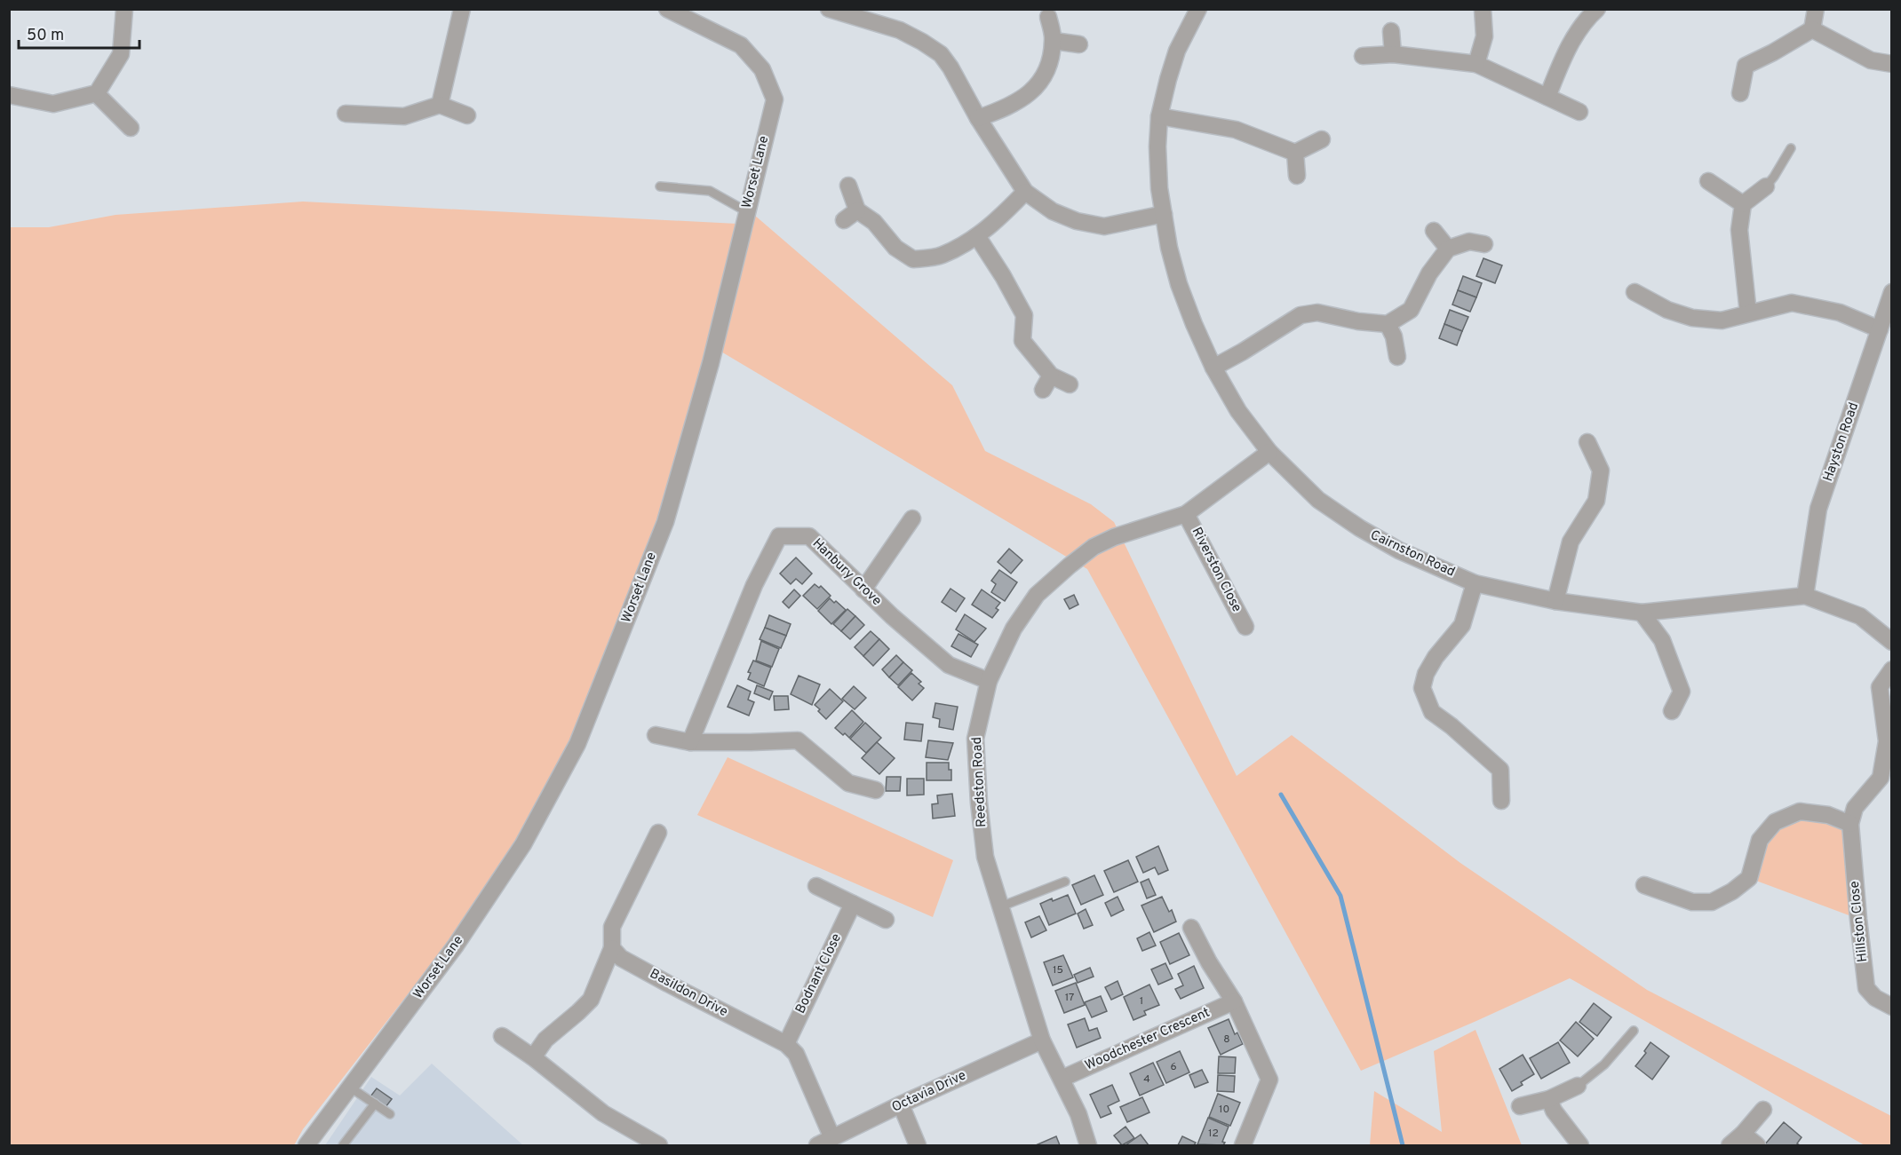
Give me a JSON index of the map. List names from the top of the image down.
{
  "streets": {
    "street": [
      "Worset Lane",
      "Hayston Road",
      "Cairnston Road",
      "Riverston Close",
      "Hanbury Grove",
      "Reedston Road",
      "Hillston Close",
      "Bodnant Close",
      "Basildon Drive",
      "Woodchester Crescent",
      "Octavia Drive"
    ]
  },
  "crossings": [
    ["Hayston Road", "Cairnston Road"],
    ["Cairnston Road", "Reedston Road"],
    ["Riverston Close", "Reedston Road"],
    ["Hanbury Grove", "Reedston Road"],
    ["Reedston Road", "Woodchester Crescent"],
    ["Reedston Road", "Octavia Drive"],
    ["Bodnant Close", "Basildon Drive"],
    ["Basildon Drive", "Octavia Drive"]
  ],
  "house_numbers": [
    "15",
    "17",
    "1",
    "8",
    "6",
    "4",
    "10",
    "12"
  ],
  "scale_bar": "50 m"
}
